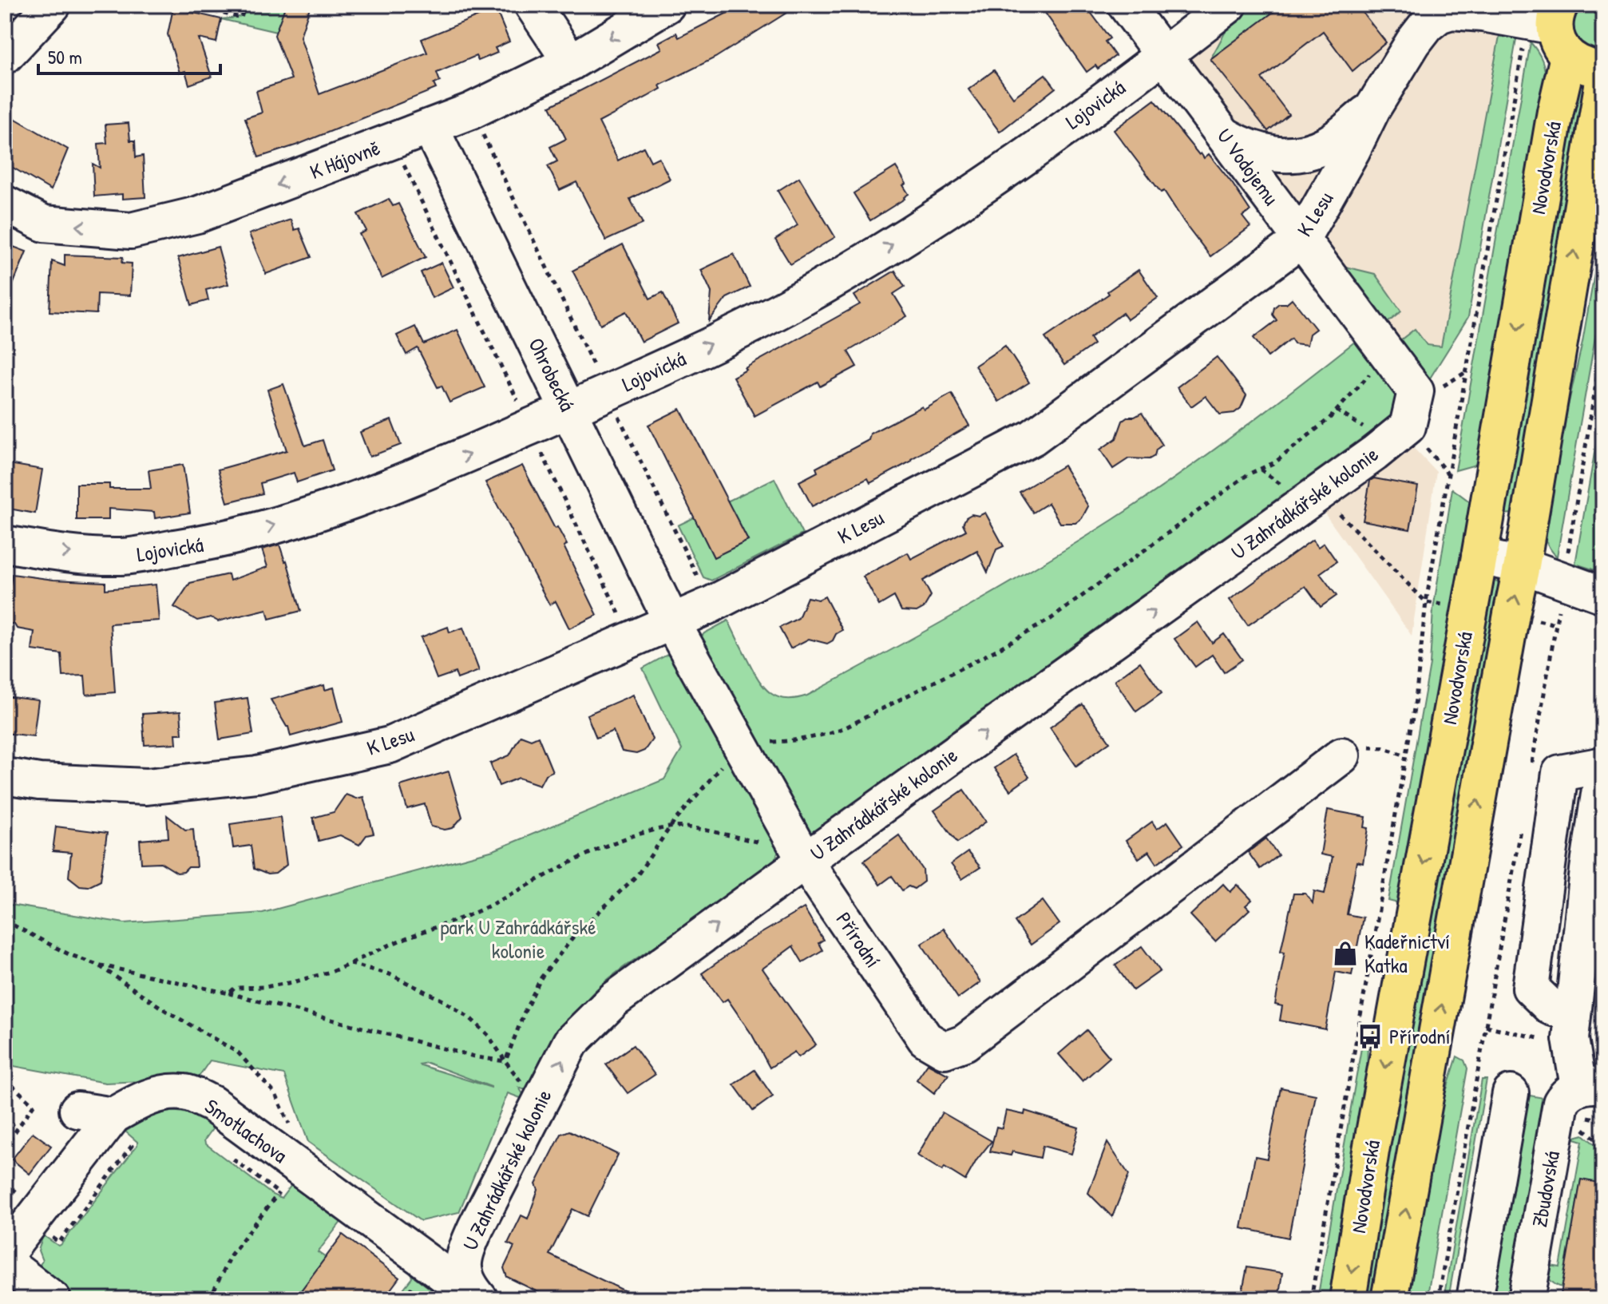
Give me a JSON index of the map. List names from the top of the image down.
{
  "streets": {
    "main road": ["Novodvorská"],
    "street": [
      "Lojovická",
      "K Hájovně",
      "U Vodojemu",
      "K Lesu",
      "Ohrobecká",
      "U Zahrádkářské kolonie",
      "Přírodní",
      "Smotlachova",
      "Zbudovská"
    ]
  },
  "crossings": [
    ["Lojovická", "U Vodojemu"],
    ["Lojovická", "Ohrobecká"],
    ["K Hájovně", "Ohrobecká"],
    ["U Vodojemu", "K Lesu"],
    ["U Vodojemu", "U Zahrádkářské kolonie"],
    ["Novodvorská", "K Lesu"],
    ["K Lesu", "Ohrobecká"],
    ["K Lesu", "Přírodní"],
    ["Ohrobecká", "Přírodní"],
    ["U Zahrádkářské kolonie", "Přírodní"],
    ["U Zahrádkářské kolonie", "Smotlachova"]
  ],
  "one_way": ["Lojovická", "K Hájovně", "U Zahrádkářské kolonie"],
  "parks": ["park U Zahrádkářské kolonie"],
  "places": {
    "shop": ["Kadeřnictví Katka"],
    "bus stop": ["Přírodní"]
  },
  "scale_bar": "50 m"
}
